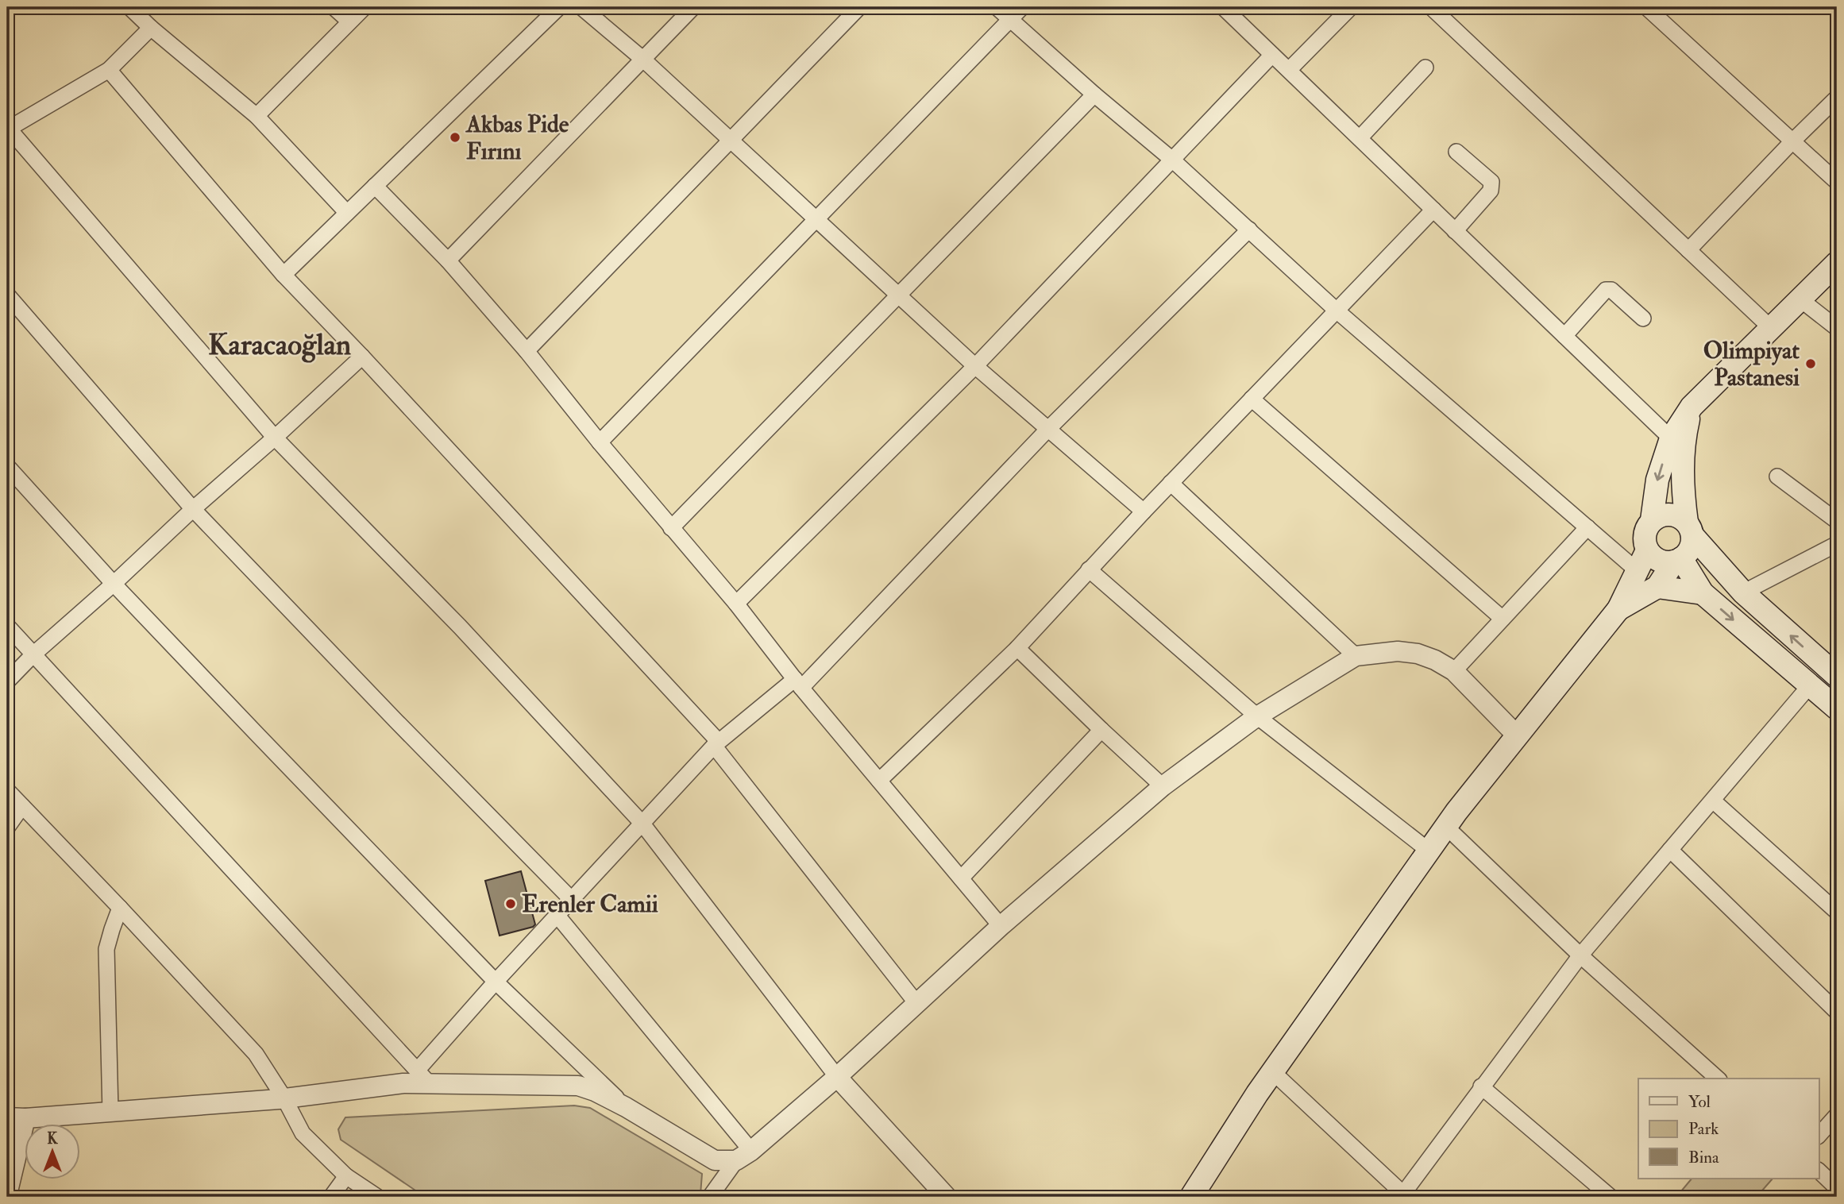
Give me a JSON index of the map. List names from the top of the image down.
{
  "districts": ["Karacaoğlan"],
  "places": ["Akbas Pide Fırını", "Olimpiyat Pastanesi", "Erenler Camii"],
  "legend": ["Yol", "Park", "Bina"],
  "north": "top"
}
